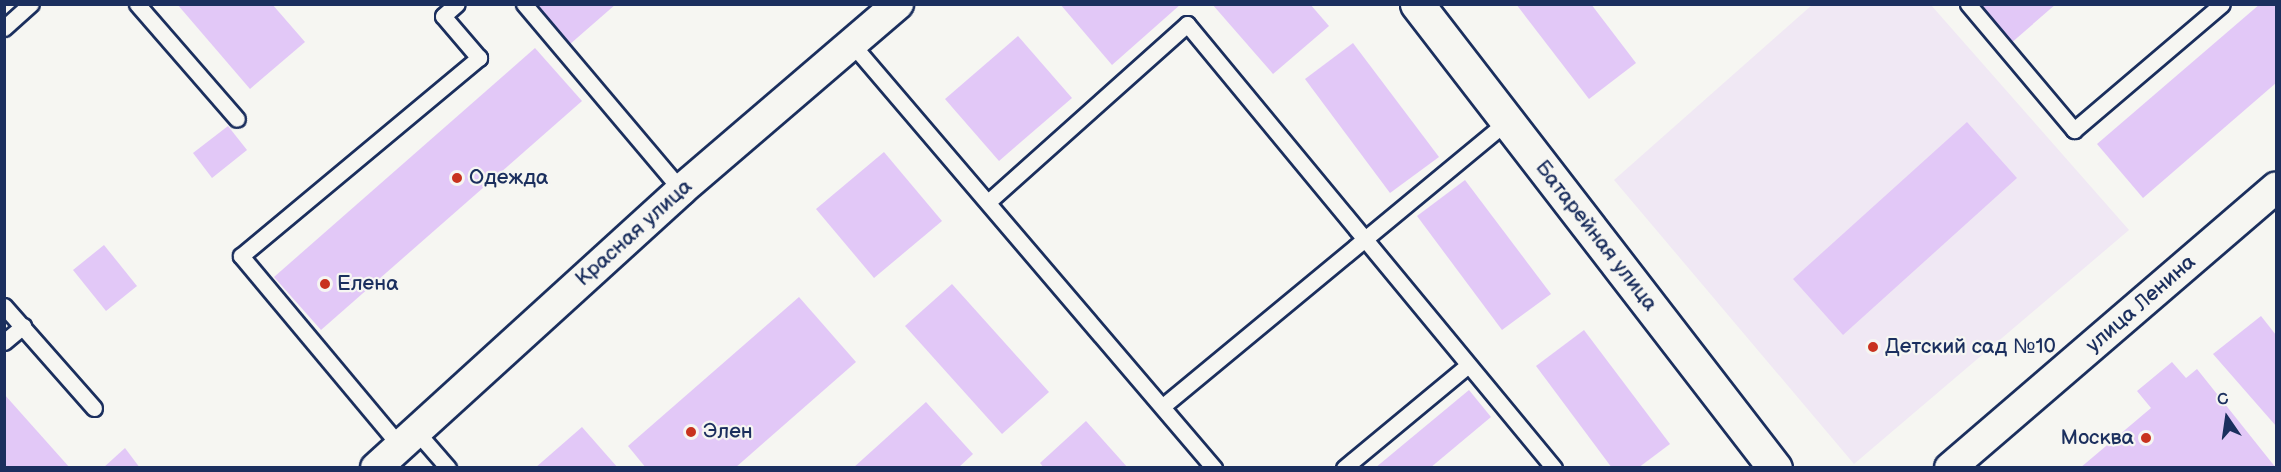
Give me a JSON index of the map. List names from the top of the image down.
{
  "streets": {
    "street": ["Красная улица", "Батарейная улица", "улица Ленина"]
  },
  "places": [
    "Одежда",
    "Елена",
    "Детский сад №10",
    "Элен",
    "Москва"
  ],
  "north": "top"
}
